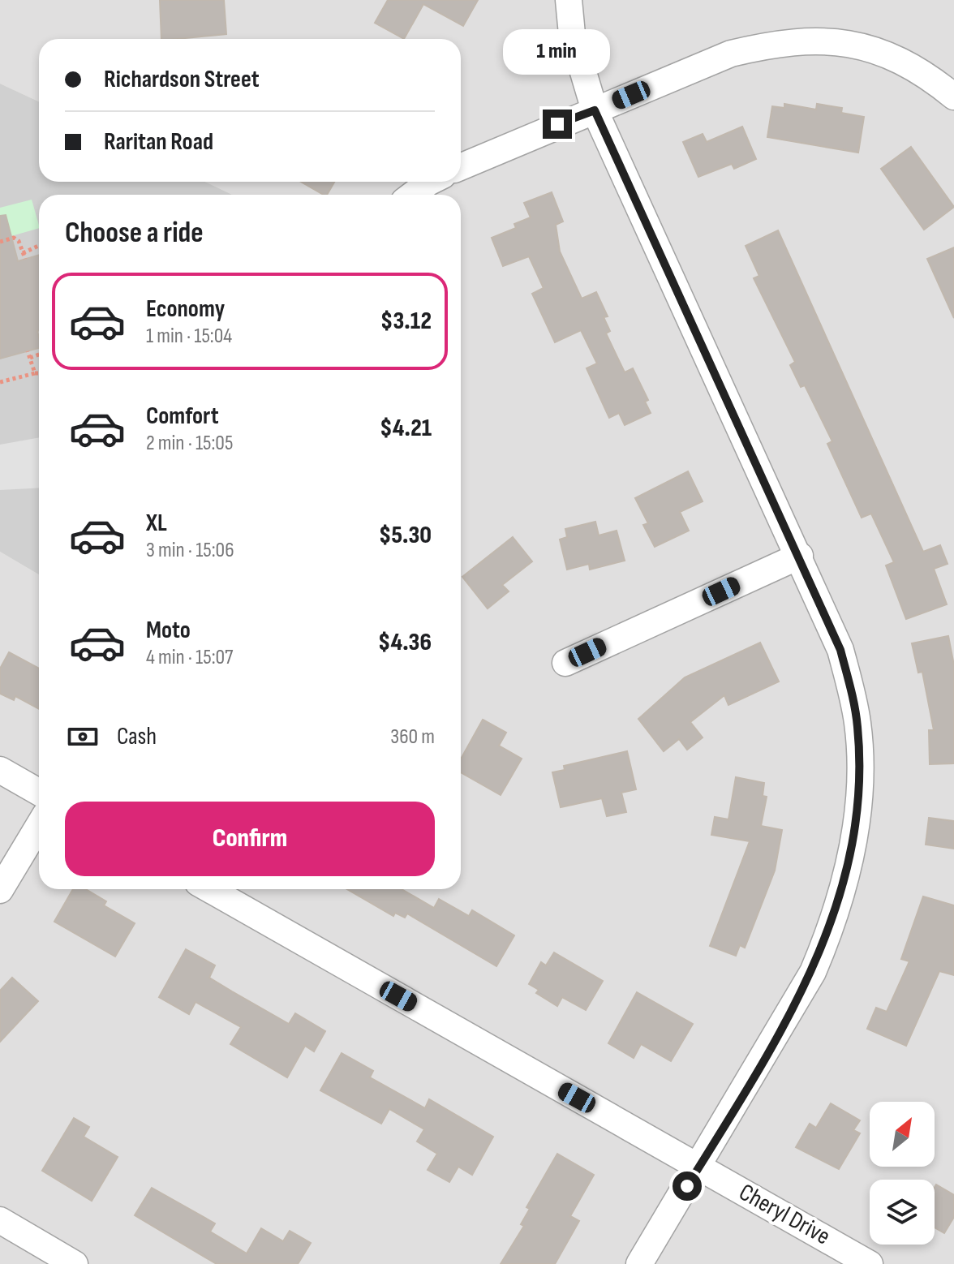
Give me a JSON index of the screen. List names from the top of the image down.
{
  "streets": {
    "street": ["Cheryl Drive"]
  },
  "north": "top right",
  "page": {
    "bubble": "1 min",
    "banner": ["Richardson Street", "Raritan Road"],
    "heading": "Choose a ride",
    "list": [
      {
        "name": "Economy",
        "note": "1 min · 15:04",
        "value": "$3.12"
      },
      {
        "name": "Comfort",
        "note": "2 min · 15:05",
        "value": "$4.21"
      },
      {
        "name": "XL",
        "note": "3 min · 15:06",
        "value": "$5.30"
      },
      {
        "name": "Moto",
        "note": "4 min · 15:07",
        "value": "$4.36"
      }
    ],
    "pay": ["Cash", "360 m"],
    "buttons": "Confirm"
  }
}
